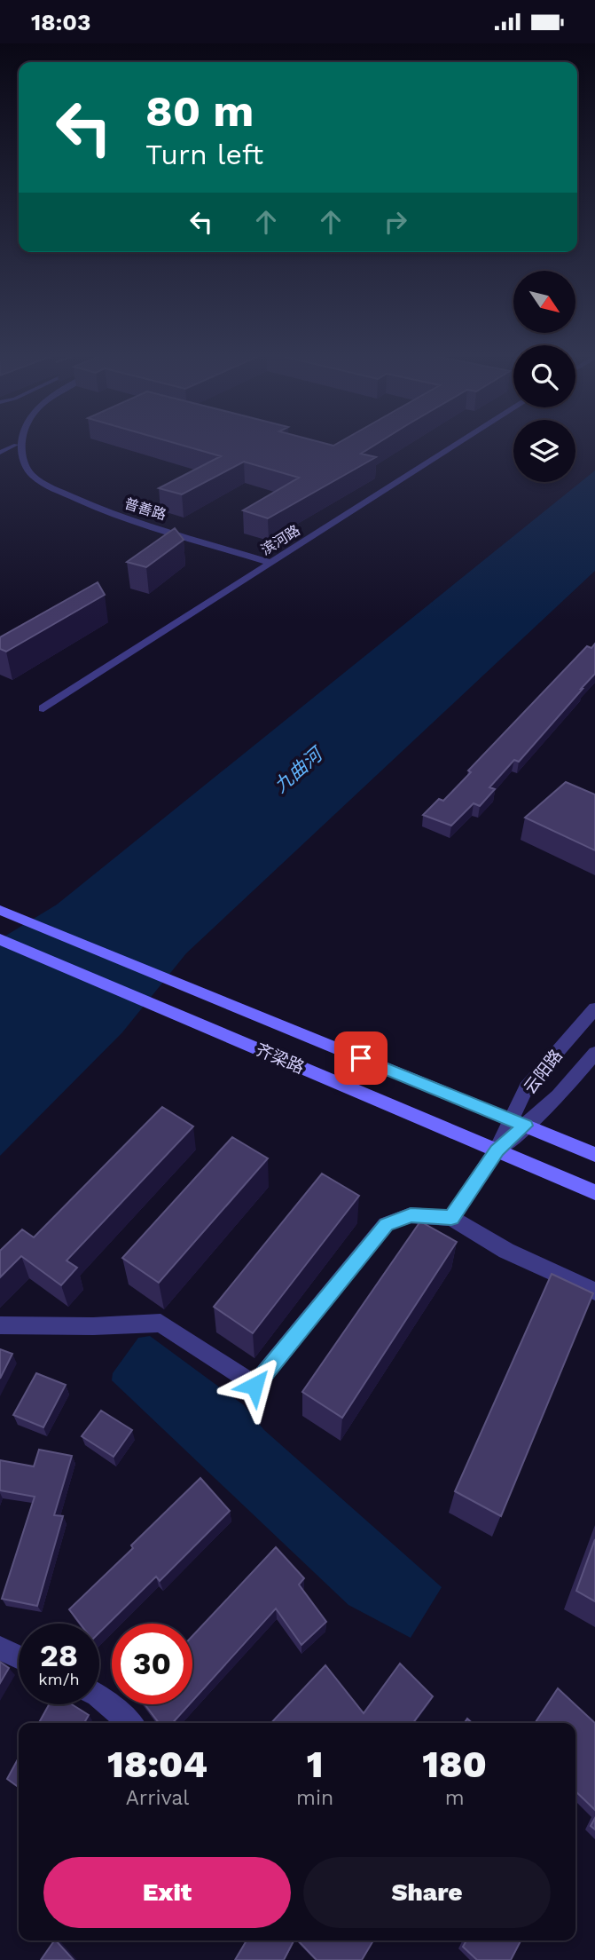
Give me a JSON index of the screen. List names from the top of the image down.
{
  "streets": {
    "main road": ["齐梁路"],
    "street": ["普善路", "滨河路", "云阳路"]
  },
  "crossings": [
    ["普善路", "滨河路"],
    ["齐梁路", "云阳路"]
  ],
  "water": ["九曲河"],
  "north": "bottom right",
  "page": {
    "status": "18:03",
    "turn": ["80 m", "Turn left"],
    "speed": "28 km/h",
    "limit": "30",
    "eta": [
      "18:04",
      "Arrival",
      "1",
      "min",
      "180",
      "m"
    ],
    "buttons": ["Exit", "Share"]
  }
}
